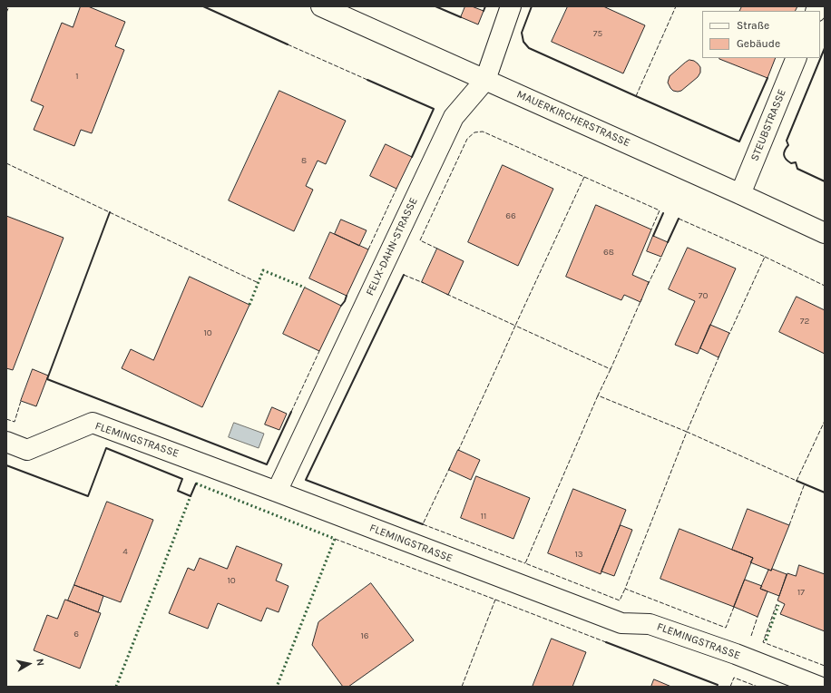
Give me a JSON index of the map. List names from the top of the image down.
{
  "streets": {
    "street": [
      "MAUERKIRCHERSTRASSE",
      "STEUBSTRASSE",
      "FELIX-DAHN-STRASSE",
      "FLEMINGSTRASSE"
    ]
  },
  "crossings": [
    ["MAUERKIRCHERSTRASSE", "STEUBSTRASSE"],
    ["MAUERKIRCHERSTRASSE", "FELIX-DAHN-STRASSE"],
    ["FELIX-DAHN-STRASSE", "FLEMINGSTRASSE"]
  ],
  "house_numbers": [
    "75",
    "1",
    "8",
    "66",
    "68",
    "70",
    "72",
    "10",
    "11",
    "4",
    "13",
    "10",
    "17",
    "6",
    "16"
  ],
  "legend": ["Straße", "Gebäude"],
  "north": "right"
}
